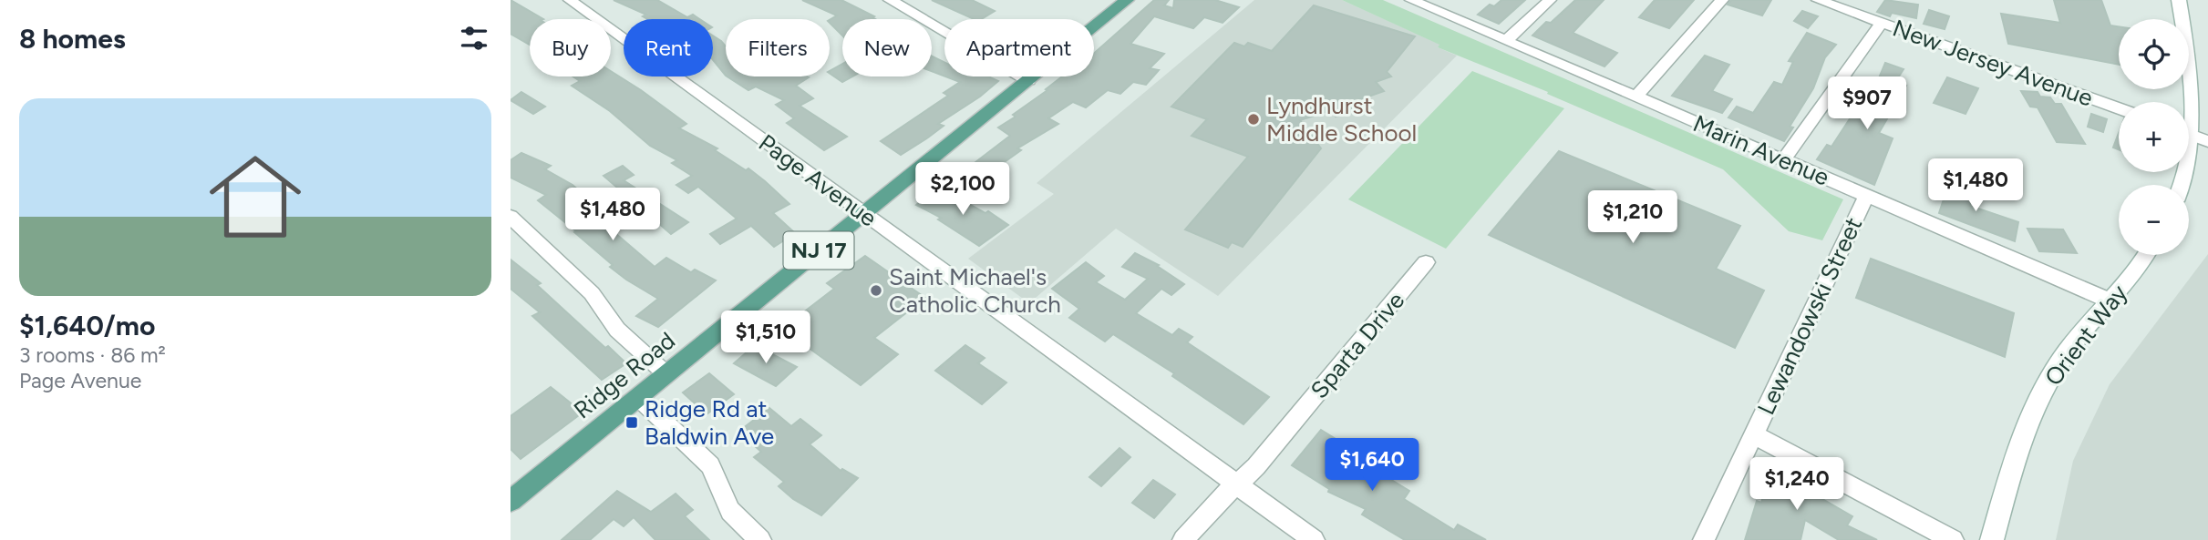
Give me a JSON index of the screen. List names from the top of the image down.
{
  "streets": {
    "main road": ["NJ 17", "Ridge Road"],
    "street": [
      "New Jersey Avenue",
      "Marin Avenue",
      "Page Avenue",
      "Lewandowski Street",
      "Orient Way",
      "Sparta Drive"
    ]
  },
  "crossings": [
    ["Marin Avenue", "Lewandowski Street"],
    ["Marin Avenue", "Orient Way"],
    ["Page Avenue", "Sparta Drive"],
    ["Page Avenue", "Ridge Road"]
  ],
  "places": {
    "other": ["Lyndhurst Middle School", "Saint Michael's Catholic Church"],
    "transit": ["Ridge Rd at Baldwin Ave"]
  },
  "page": {
    "heading": "8 homes",
    "map_buttons": ["+", "−"],
    "chip": [
      "Buy",
      "Rent",
      "Filters",
      "New",
      "Apartment"
    ],
    "list": [
      {
        "name": "$1,640/mo",
        "note": "3 rooms · 86 m² · Page Avenue"
      }
    ],
    "price": [
      "$907",
      "$1,480",
      "$2,100",
      "$1,480",
      "$1,210",
      "$1,510",
      "$1,640",
      "$1,240"
    ]
  }
}
